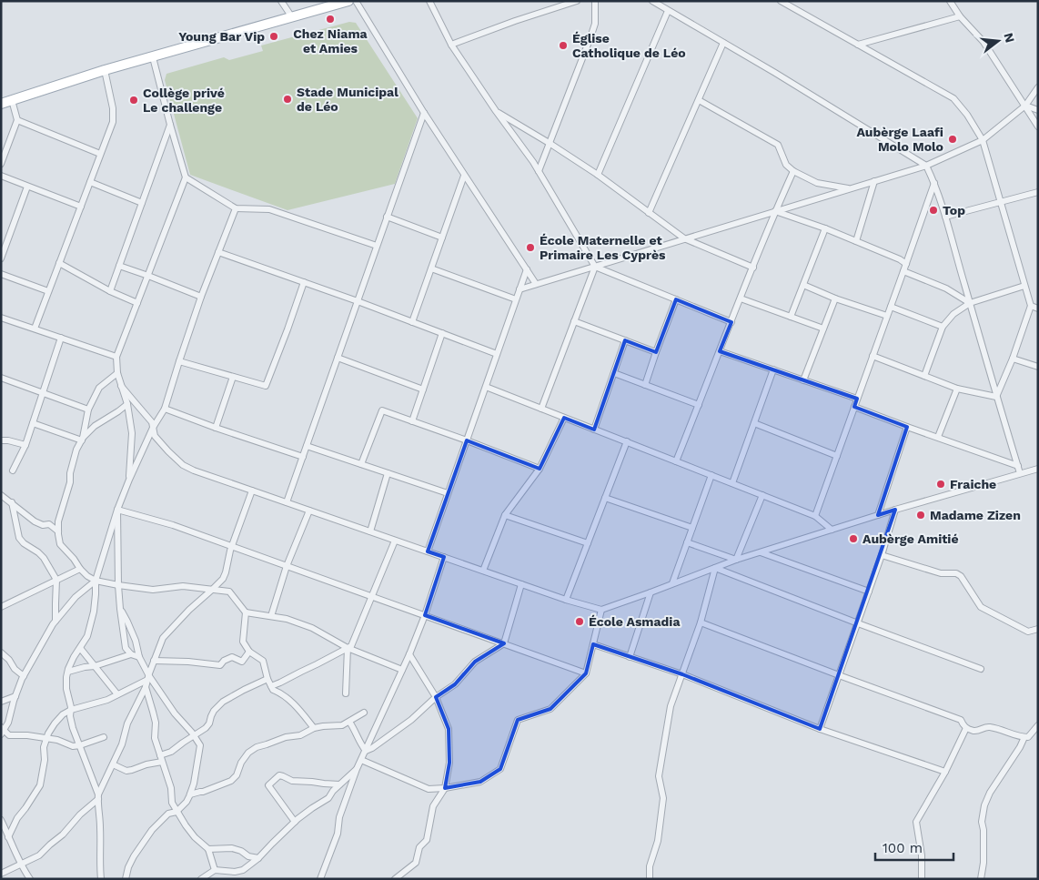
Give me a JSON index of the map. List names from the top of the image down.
{
  "places": [
    "Chez Niama et Amies",
    "Young Bar Vip",
    "Église Catholique de Léo",
    "Stade Municipal de Léo",
    "Collège privé Le challenge",
    "Aubèrge Laafi Molo Molo",
    "Top",
    "École Maternelle et Primaire Les Cyprès",
    "Fraiche",
    "Madame Zizen",
    "Aubèrge Amitié",
    "École Asmadia"
  ],
  "scale_bar": "100 m",
  "north": "right"
}
